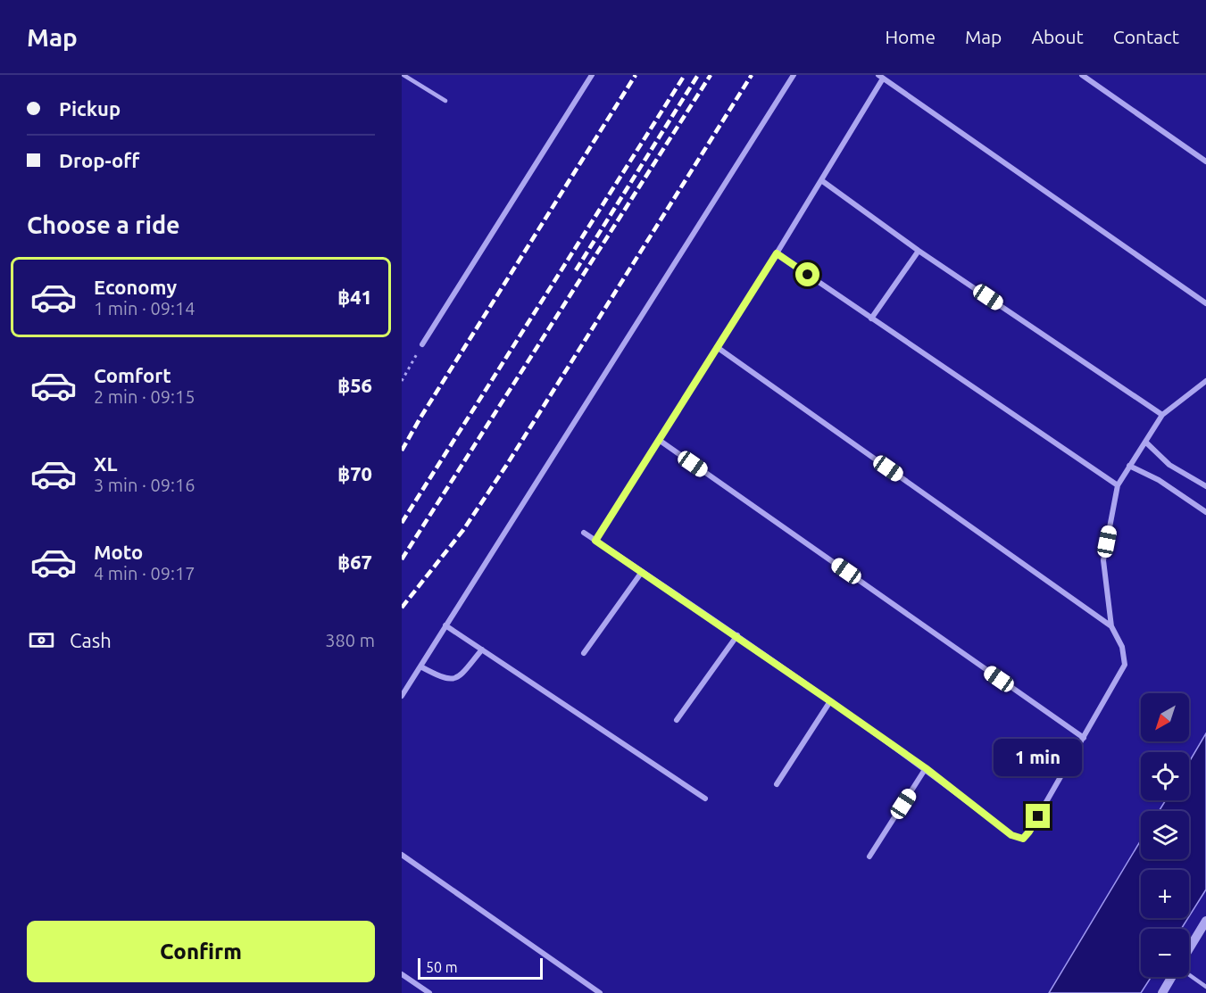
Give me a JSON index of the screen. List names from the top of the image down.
{
  "scale_bar": "50 m",
  "north": "bottom left",
  "page": {
    "header": "Map",
    "nav": [
      "Home",
      "Map",
      "About",
      "Contact"
    ],
    "banner": ["Pickup", "Drop-off"],
    "heading": "Choose a ride",
    "list": [
      {
        "name": "Economy",
        "note": "1 min · 09:14",
        "value": "฿41"
      },
      {
        "name": "Comfort",
        "note": "2 min · 09:15",
        "value": "฿56"
      },
      {
        "name": "XL",
        "note": "3 min · 09:16",
        "value": "฿70"
      },
      {
        "name": "Moto",
        "note": "4 min · 09:17",
        "value": "฿67"
      }
    ],
    "pay": ["Cash", "380 m"],
    "map_buttons": ["+", "−"],
    "bubble": "1 min",
    "buttons": "Confirm",
    "scale": "50 m"
  }
}
